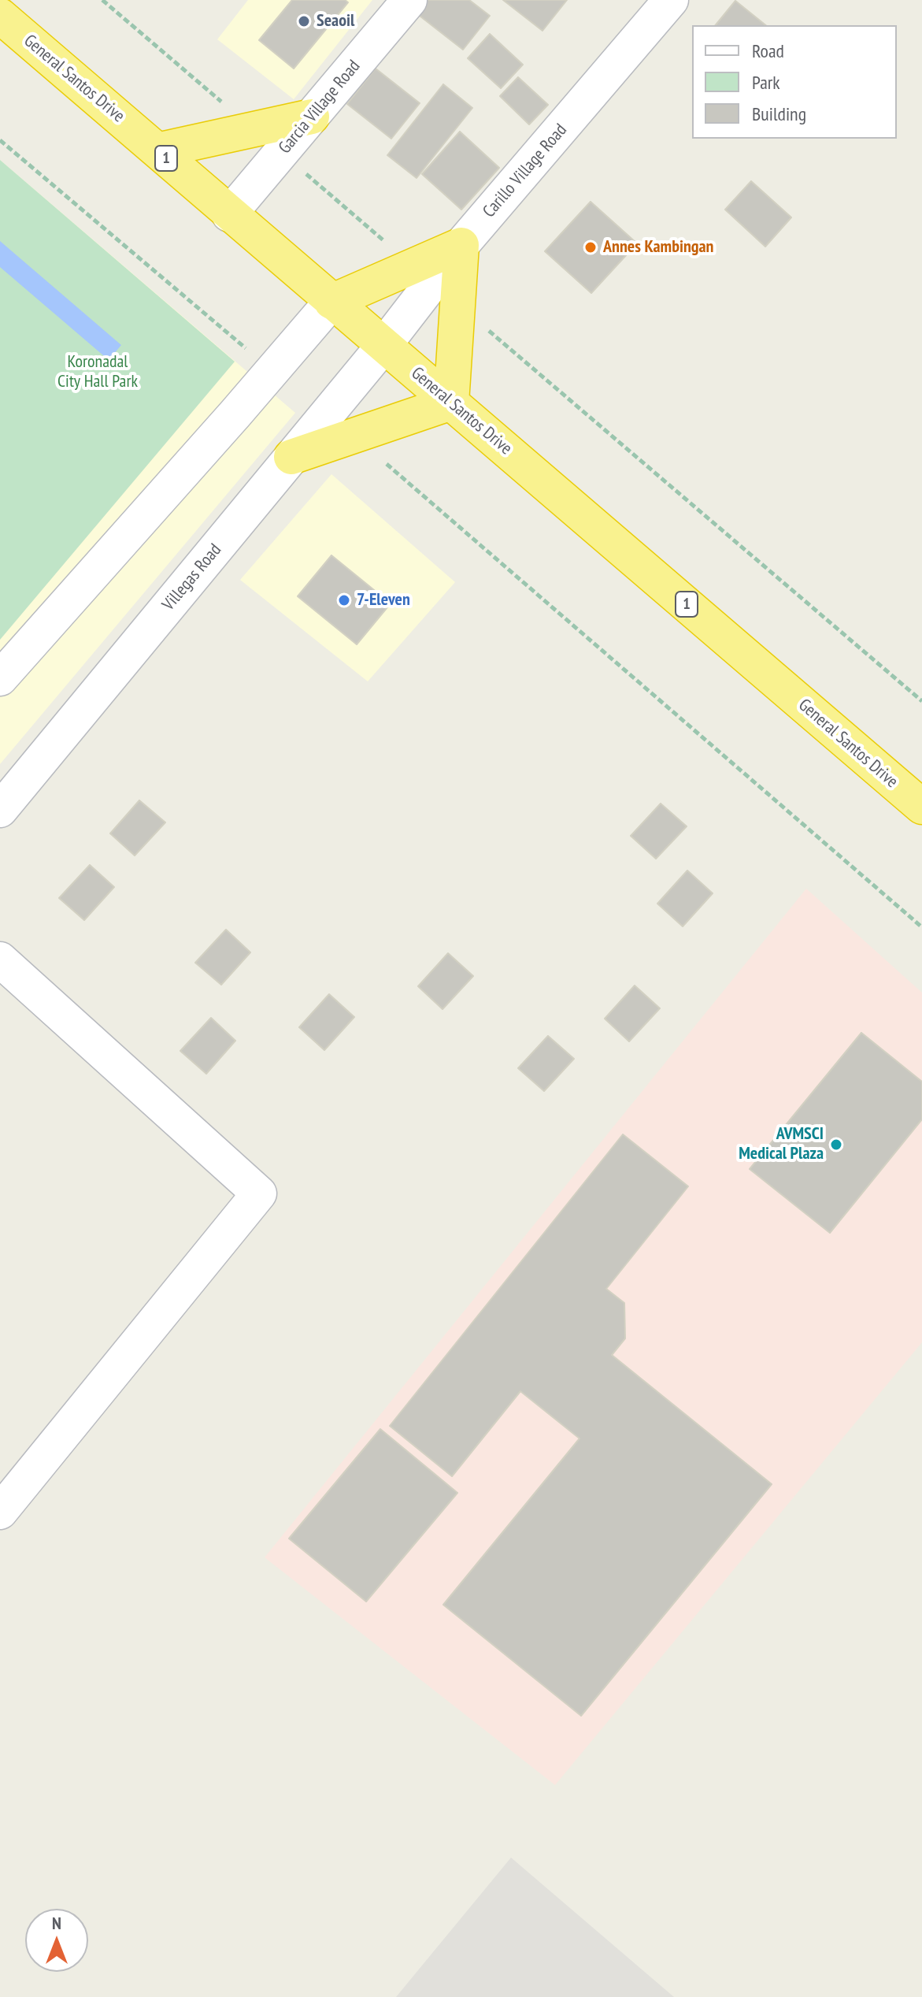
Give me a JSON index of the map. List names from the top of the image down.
{
  "streets": {
    "highway": ["General Santos Drive", "1"],
    "street": ["Garcia Village Road", "Carillo Village Road", "Villegas Road"]
  },
  "crossings": [
    ["General Santos Drive", "Garcia Village Road"],
    ["General Santos Drive", "Carillo Village Road"],
    ["General Santos Drive", "Villegas Road"],
    ["Carillo Village Road", "Villegas Road"]
  ],
  "parks": ["Koronadal City Hall Park"],
  "places": [
    "Seaoil",
    "Annes Kambingan",
    "7-Eleven",
    "AVMSCI Medical Plaza"
  ],
  "legend": ["Road", "Park", "Building"],
  "north": "top"
}
